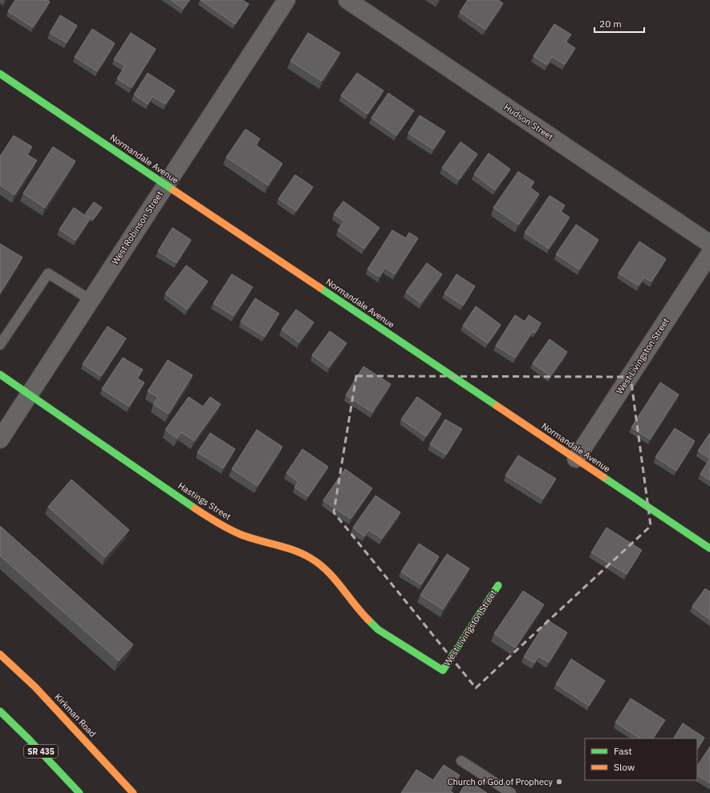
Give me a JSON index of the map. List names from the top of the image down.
{
  "streets": {
    "street": [
      "Hudson Street",
      "Normandale Avenue",
      "West Robinson Street",
      "West Livingston Street",
      "Hastings Street",
      "Kirkman Road",
      "SR 435"
    ]
  },
  "crossings": [
    ["Normandale Avenue", "West Robinson Street"],
    ["Normandale Avenue", "West Livingston Street"],
    ["West Robinson Street", "Hastings Street"],
    ["West Livingston Street", "Hastings Street"]
  ],
  "places": ["Church of God of Prophecy"],
  "legend": ["Fast", "Slow"],
  "scale_bar": "20 m"
}
